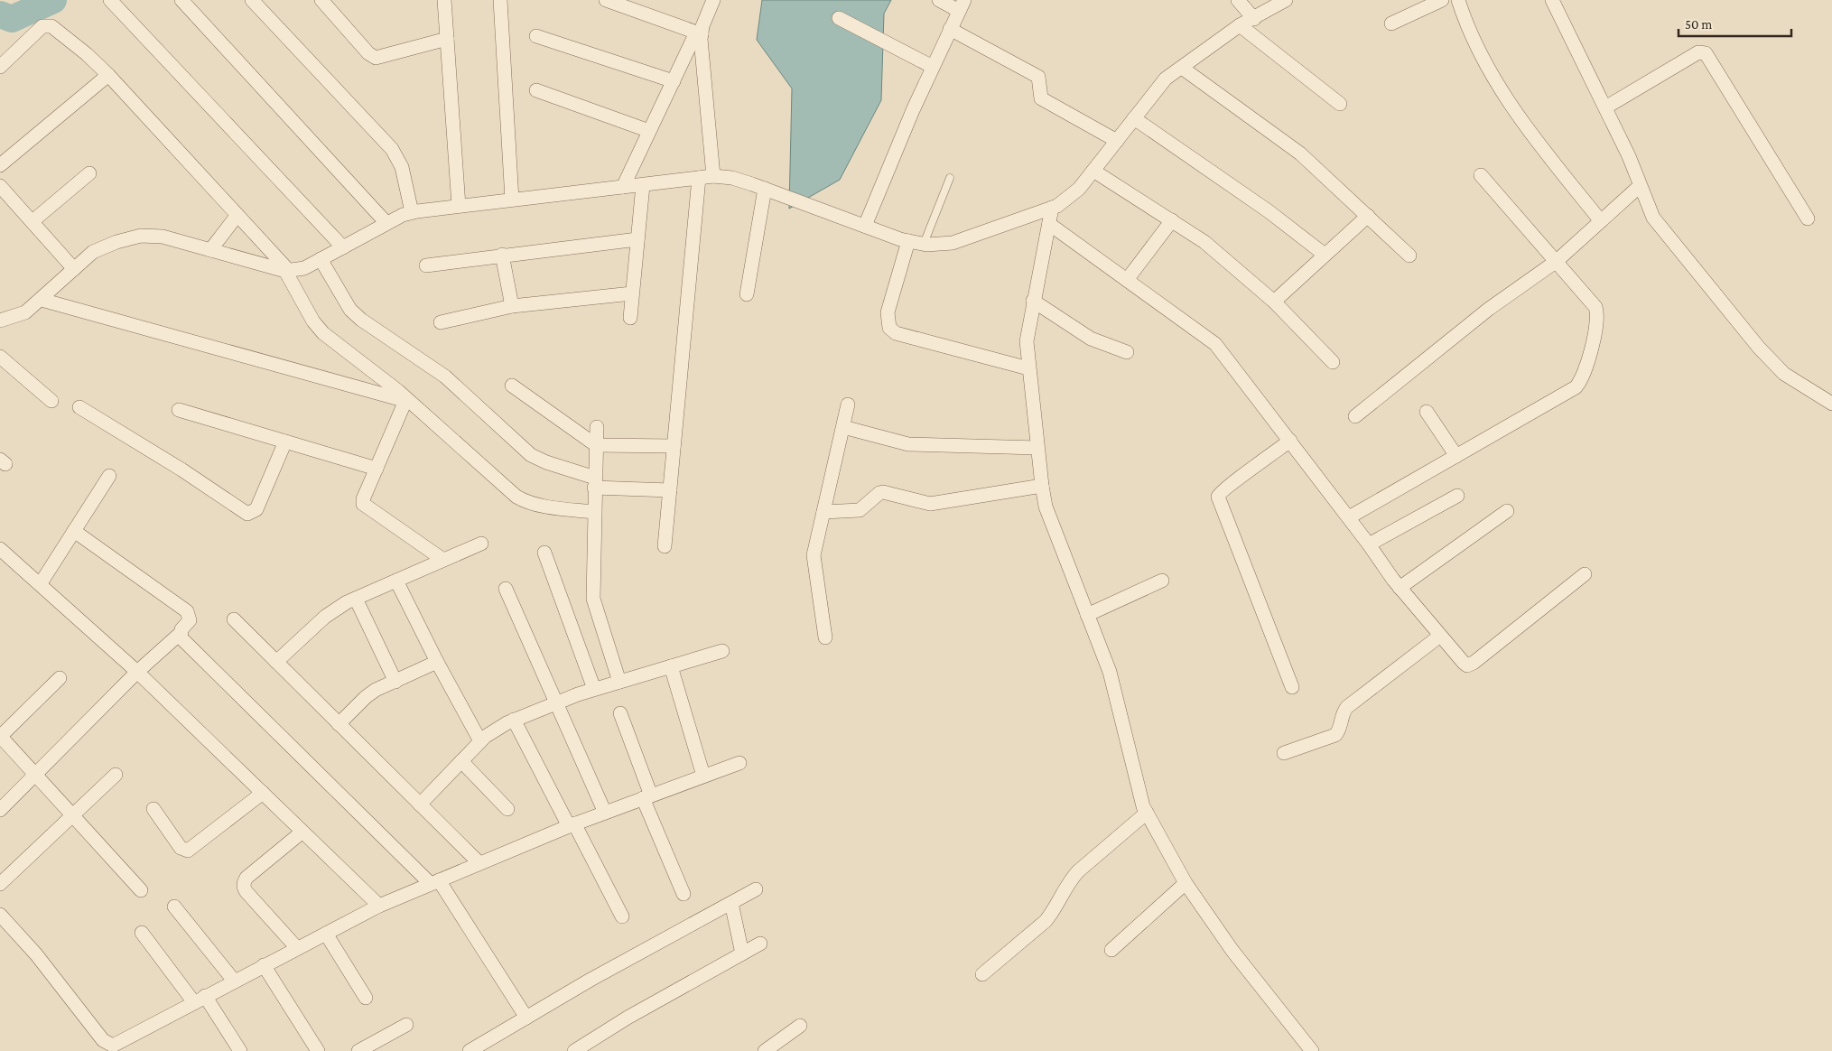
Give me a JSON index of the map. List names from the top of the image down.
{
  "scale_bar": "50 m"
}
